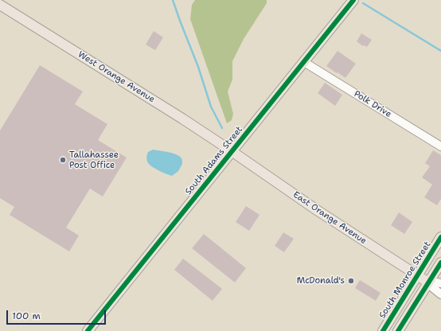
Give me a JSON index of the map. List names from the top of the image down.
{
  "streets": {
    "main road": [
      "West Orange Avenue",
      "South Adams Street",
      "East Orange Avenue",
      "South Monroe Street"
    ],
    "street": ["Polk Drive"]
  },
  "crossings": [
    ["West Orange Avenue", "South Adams Street"],
    ["West Orange Avenue", "East Orange Avenue"],
    ["Polk Drive", "South Adams Street"],
    ["South Adams Street", "East Orange Avenue"],
    ["East Orange Avenue", "South Monroe Street"]
  ],
  "places": ["Tallahassee Post Office", "McDonald's"],
  "scale_bar": "100 m"
}
